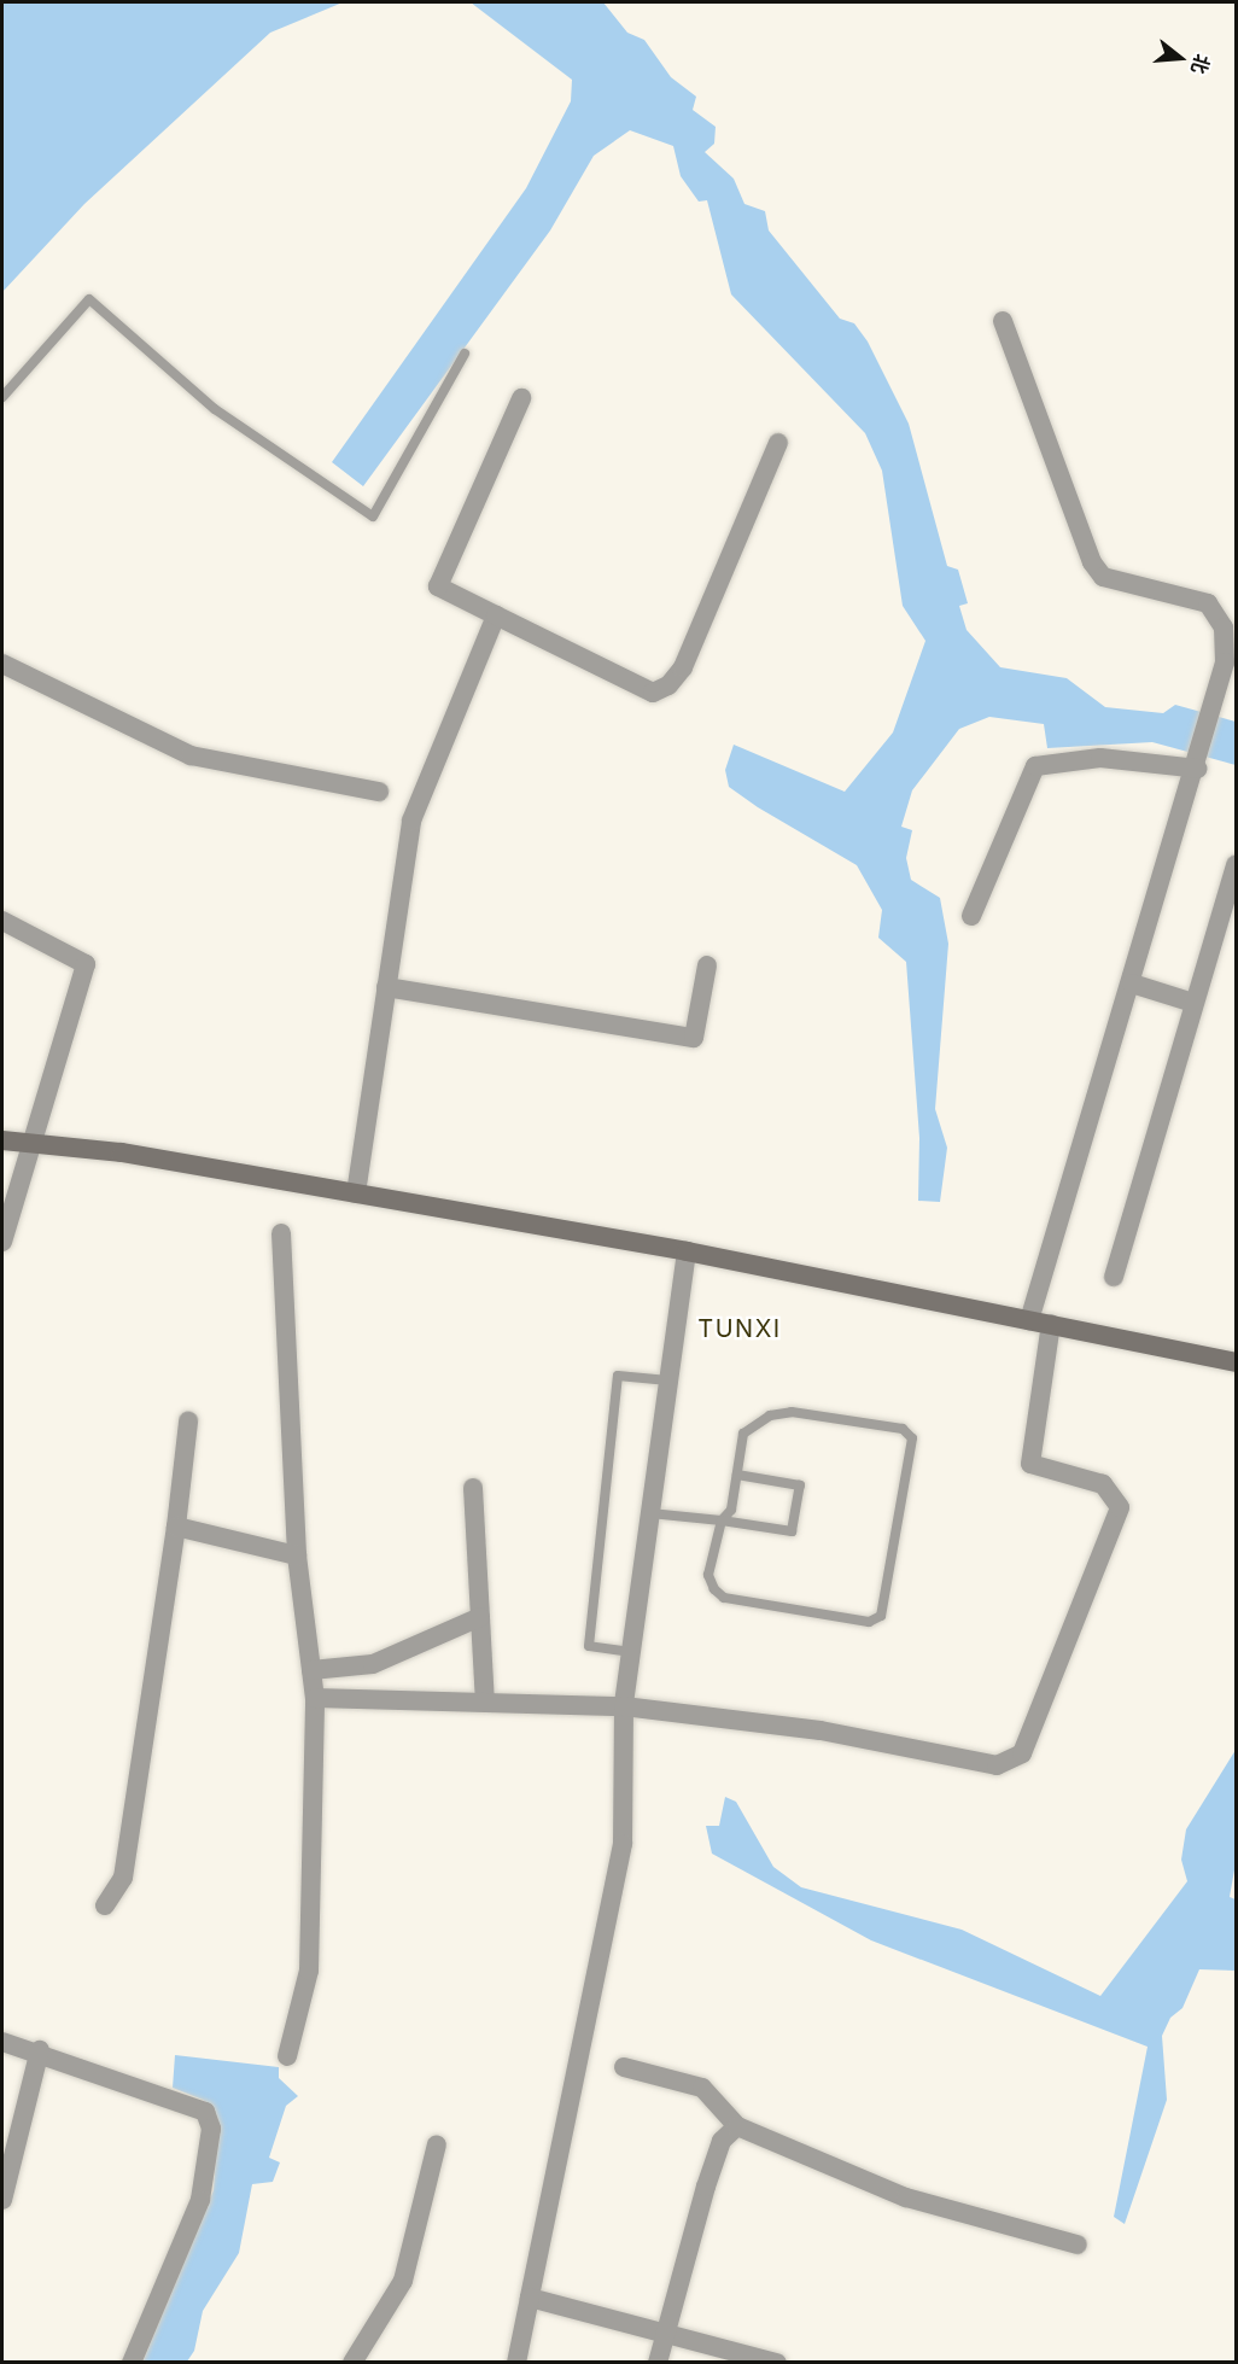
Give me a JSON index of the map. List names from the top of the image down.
{
  "districts": ["TUNXI"],
  "north": "right"
}
